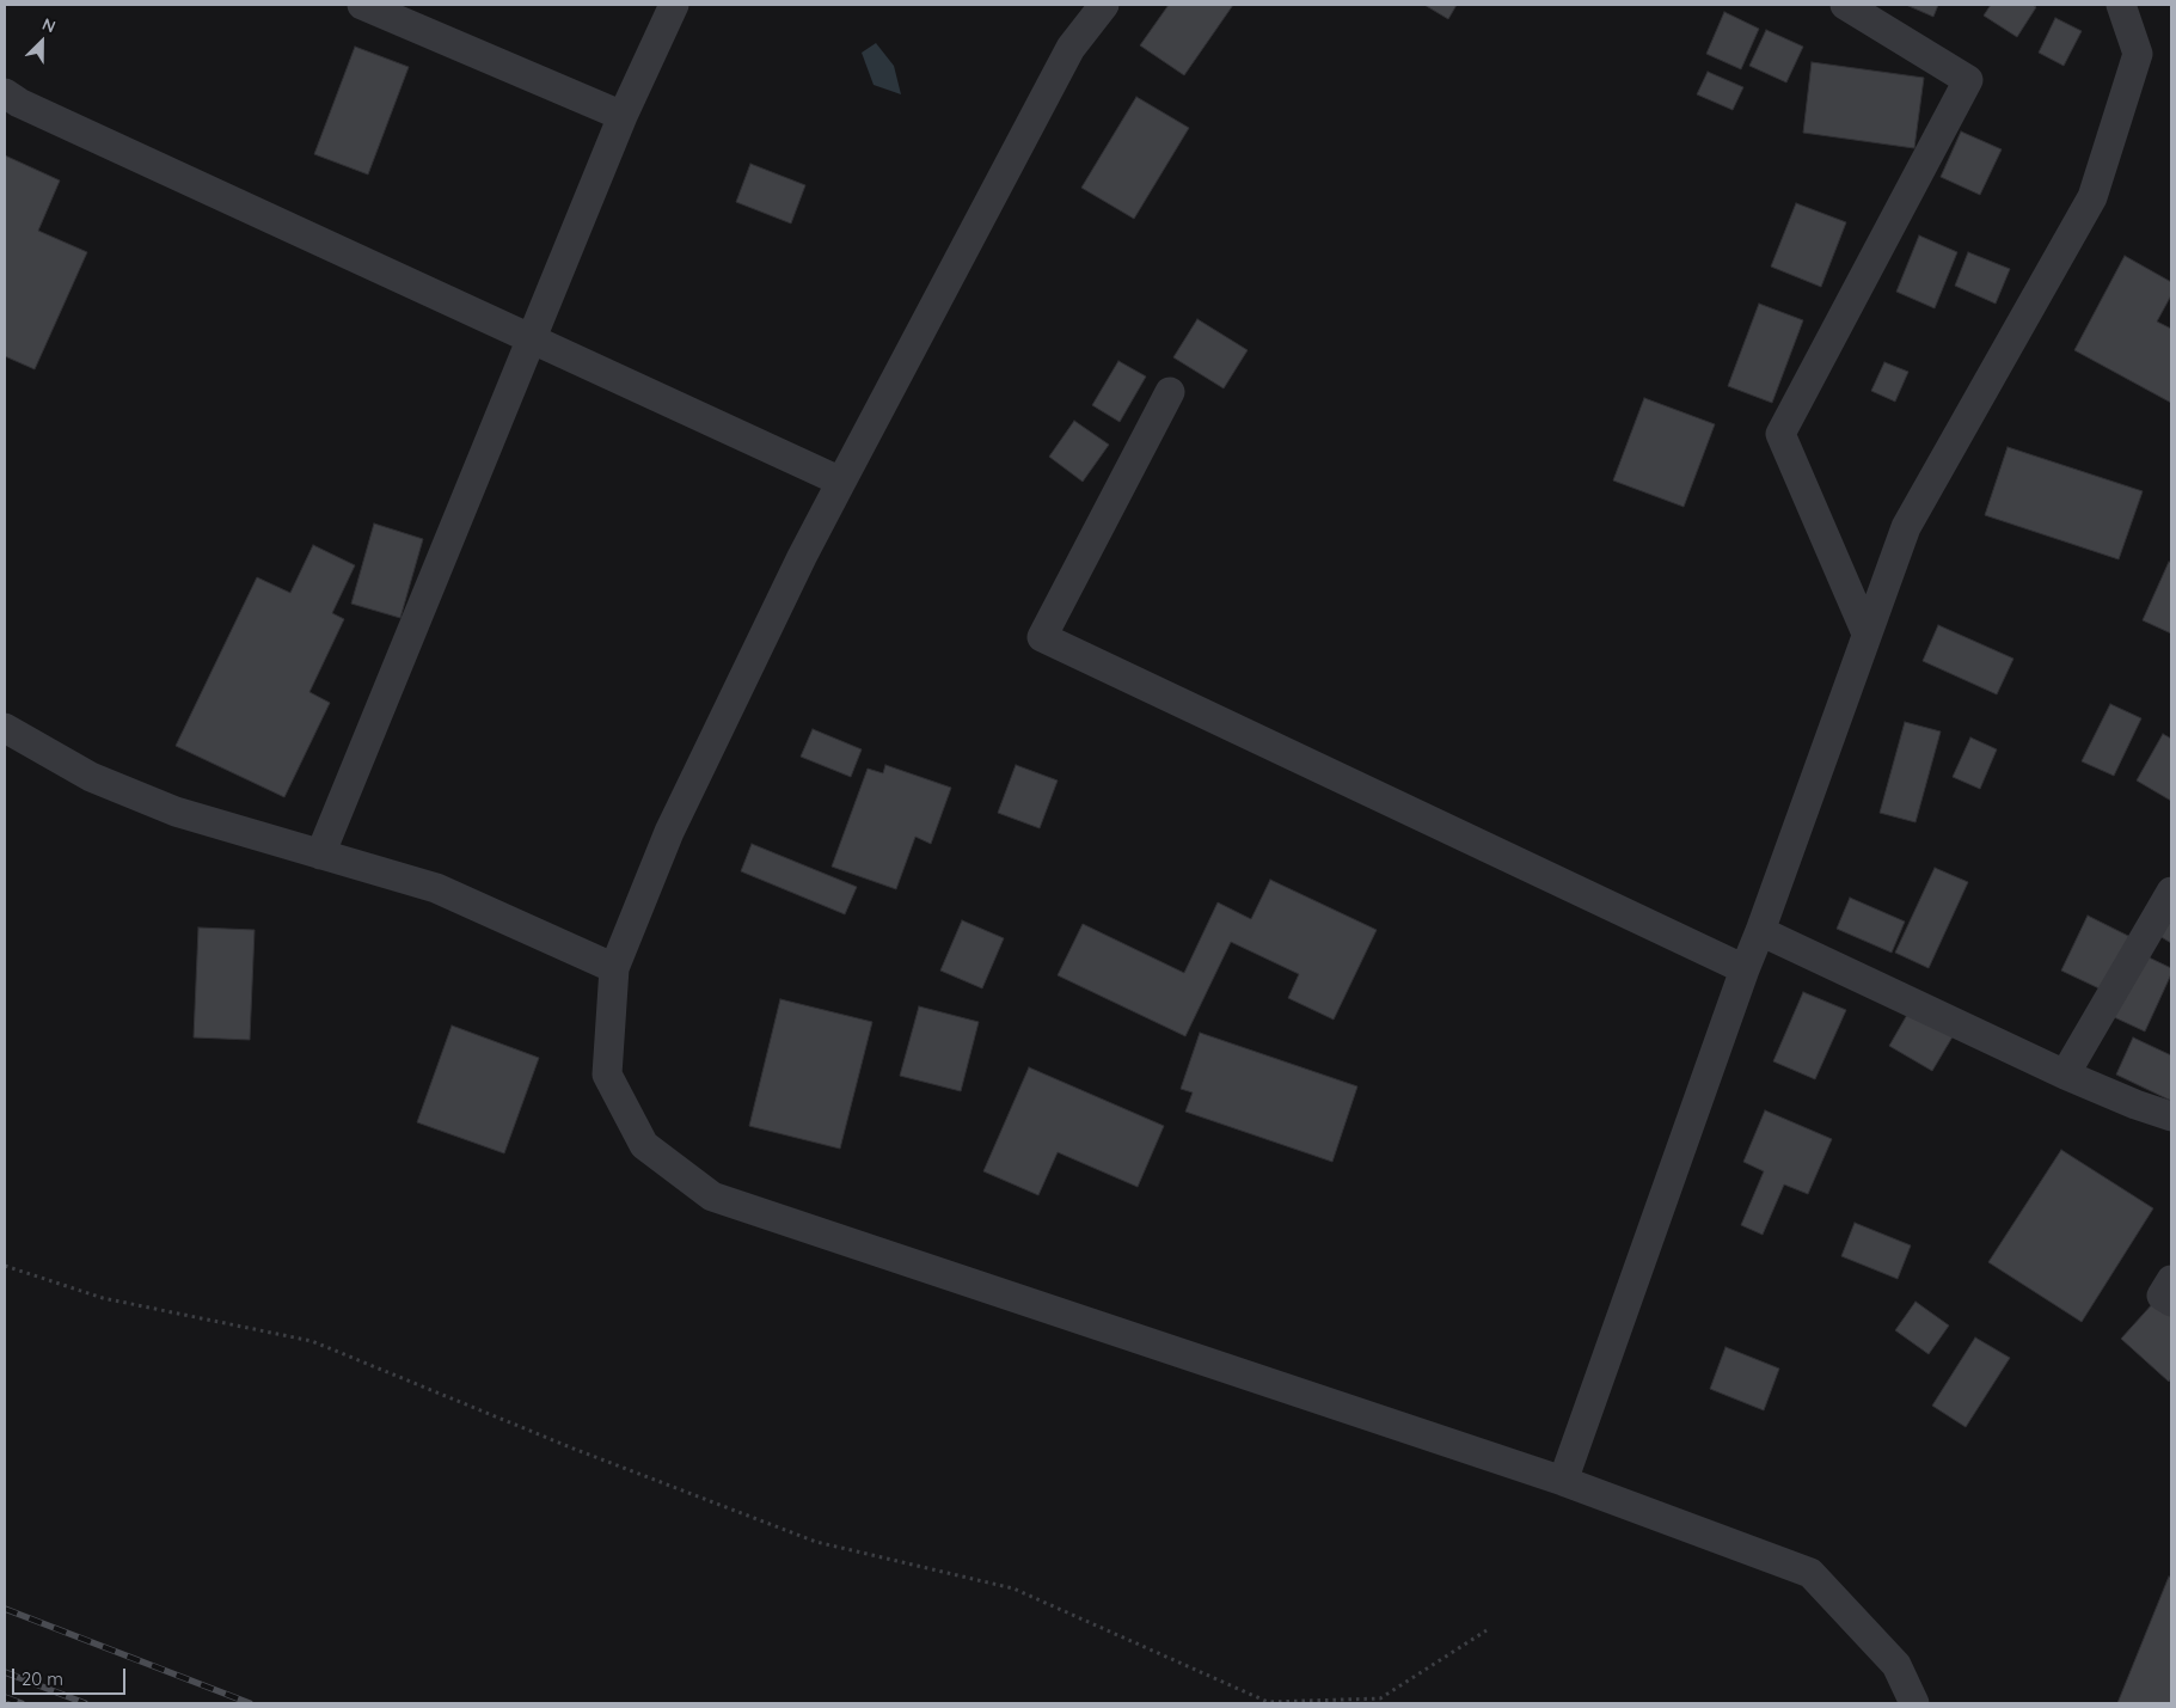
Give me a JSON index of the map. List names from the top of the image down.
{
  "scale_bar": "20 m",
  "north": "top right"
}
